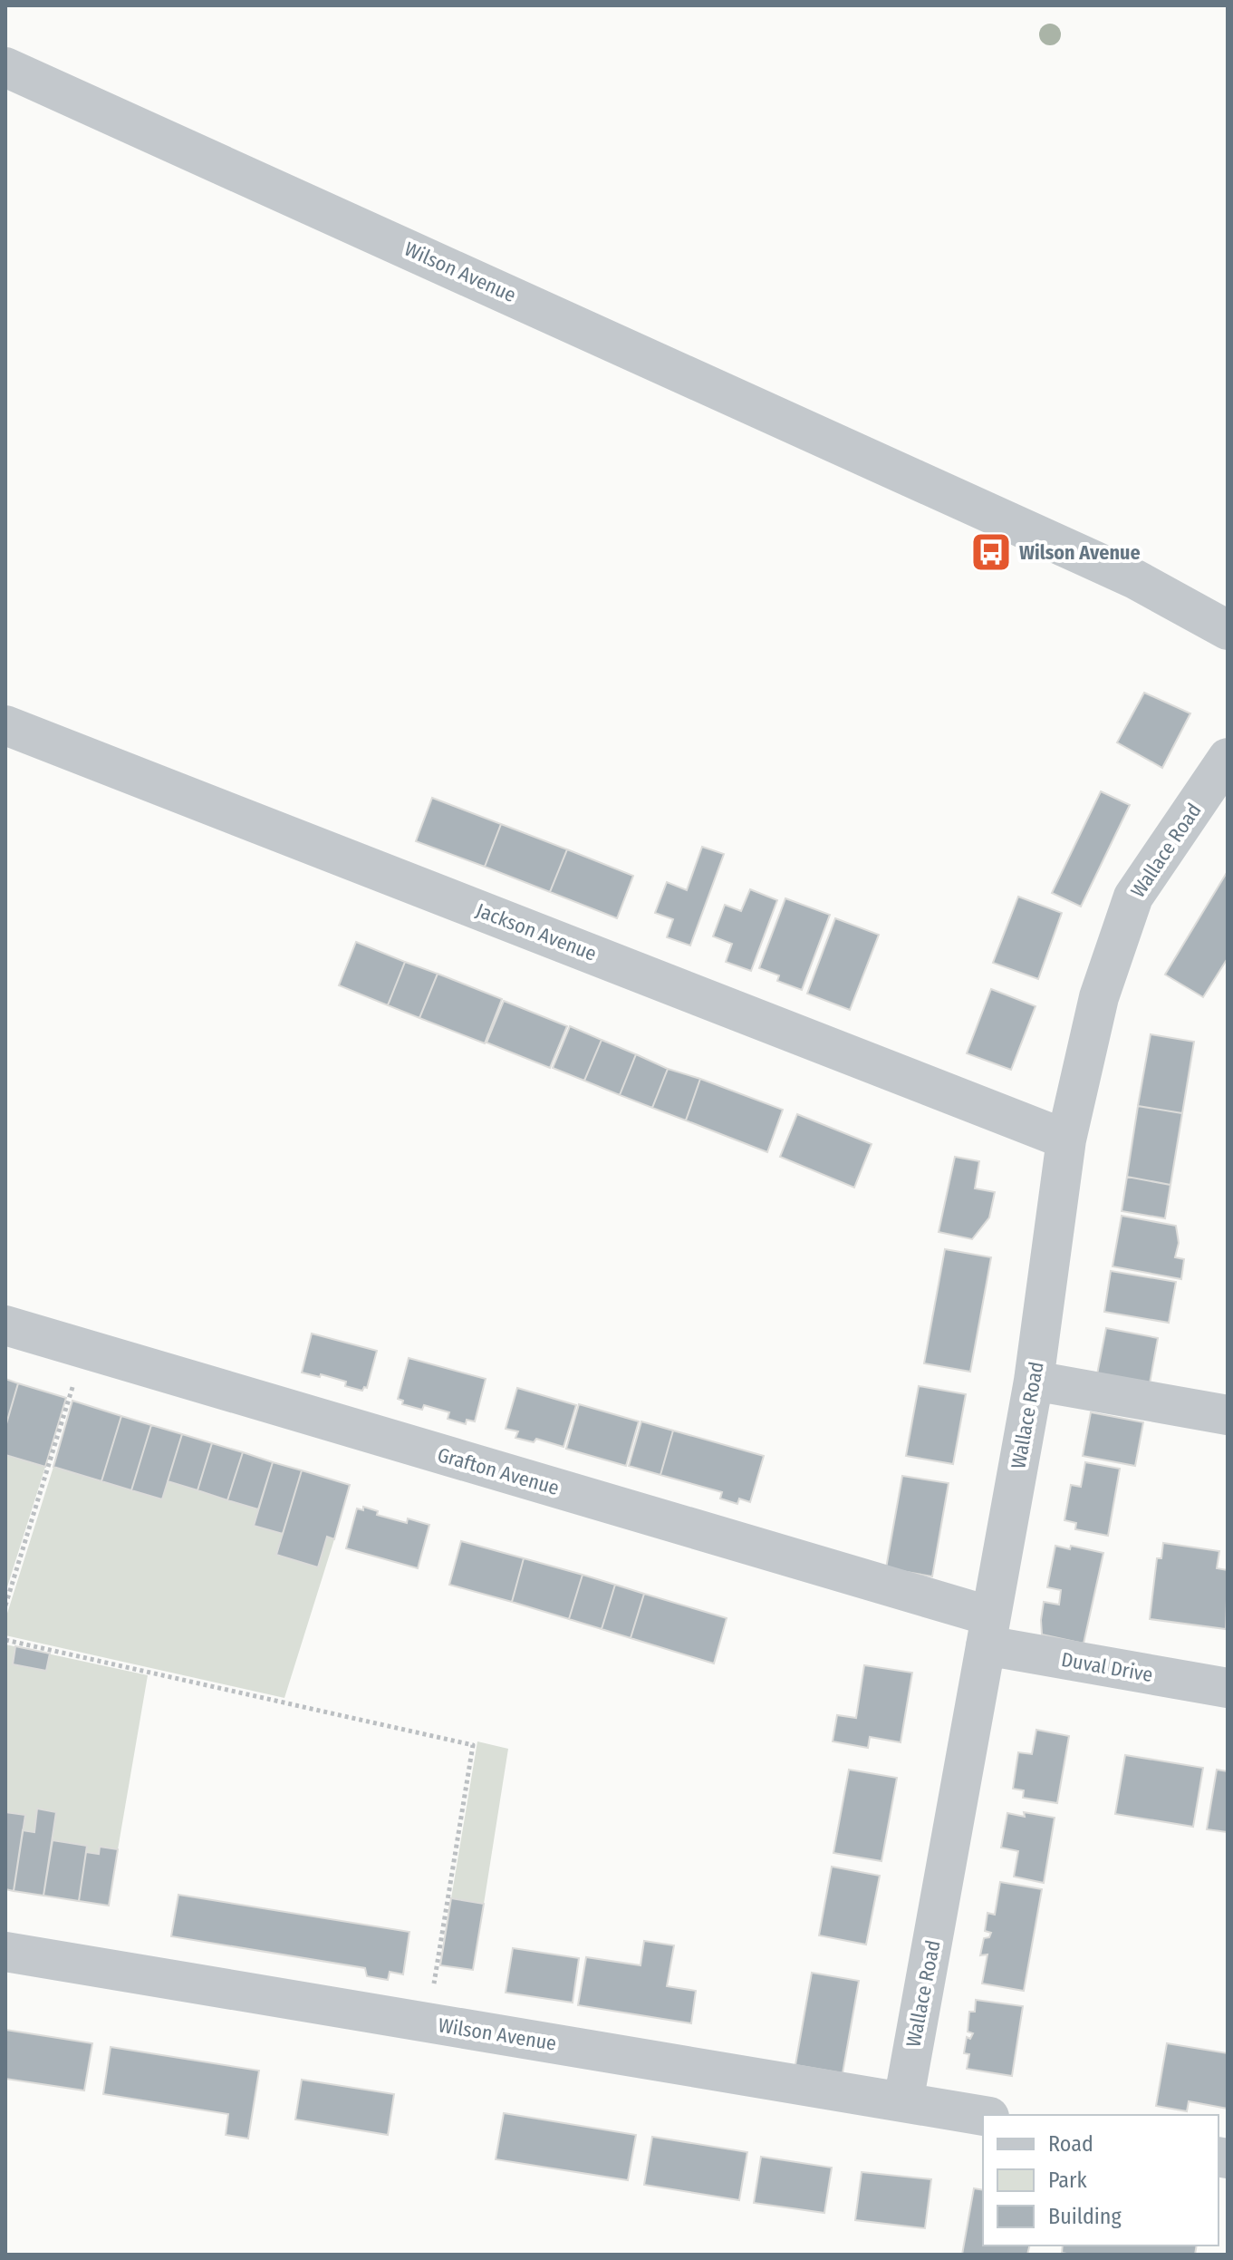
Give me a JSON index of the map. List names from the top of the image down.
{
  "streets": {
    "street": [
      "Wilson Avenue",
      "Wallace Road",
      "Jackson Avenue",
      "Grafton Avenue",
      "Duval Drive"
    ]
  },
  "crossings": [
    ["Wilson Avenue", "Wallace Road"],
    ["Wallace Road", "Jackson Avenue"],
    ["Wallace Road", "Grafton Avenue"],
    ["Wallace Road", "Duval Drive"],
    ["Grafton Avenue", "Duval Drive"]
  ],
  "places": {
    "bus stop": ["Wilson Avenue"]
  },
  "legend": ["Road", "Park", "Building"]
}
